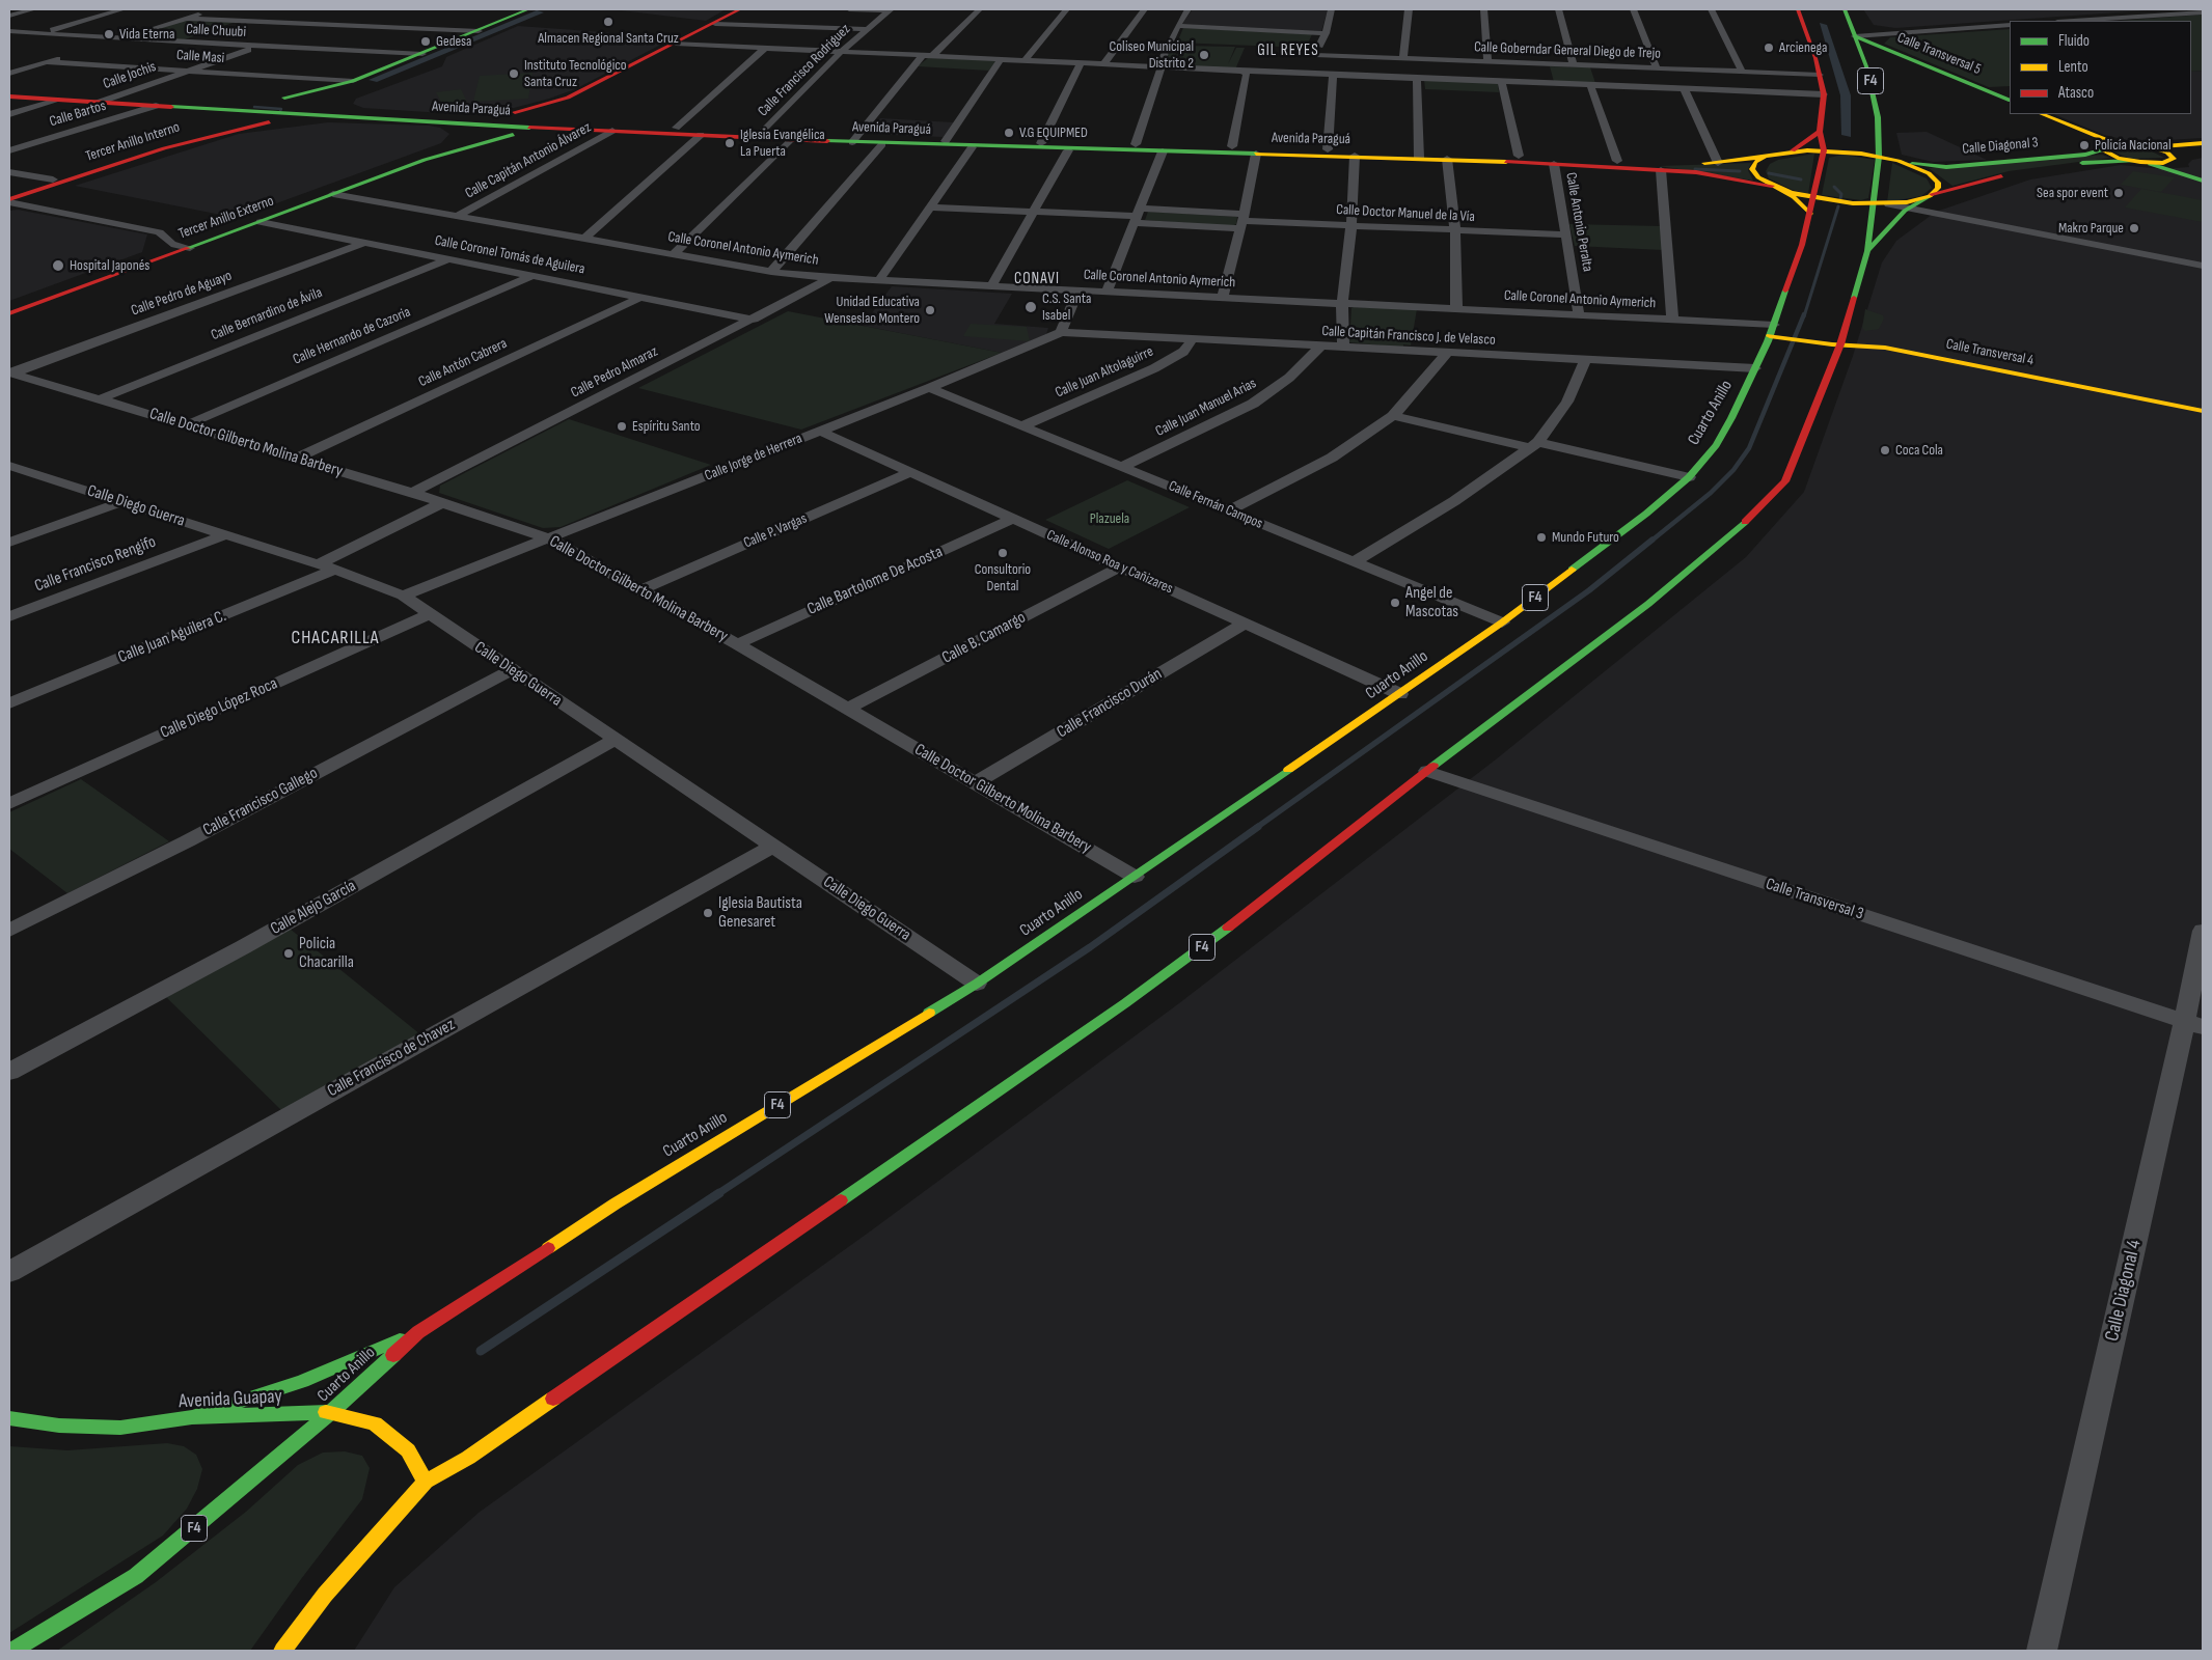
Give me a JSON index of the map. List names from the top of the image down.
{
  "streets": {
    "main road": [
      "Calle Transversal 5",
      "F4",
      "Avenida Paraguá",
      "Tercer Anillo Interno",
      "Calle Diagonal 3",
      "Tercer Anillo Externo",
      "Calle Transversal 4",
      "Cuarto Anillo",
      "Avenida Guapay"
    ],
    "street": [
      "Calle Chuubi",
      "Calle Goberndar General Diego de Trejo",
      "Calle Masi",
      "Calle Francisco Rodriguez",
      "Calle Jochis",
      "Calle Bartos",
      "Calle Capitán Antonio Álvarez",
      "Calle Doctor Manuel de la Vía",
      "Calle Antonio Peralta",
      "Calle Coronel Antonio Aymerich",
      "Calle Coronel Tomás de Aguilera",
      "Calle Pedro de Aguayo",
      "Calle Bernardino de Ávila",
      "Calle Hernando de Cazoria",
      "Calle Capitán Francisco J. de Velasco",
      "Calle Antón Cabrera",
      "Calle Pedro Almaraz",
      "Calle Juan Altolaguirre",
      "Calle Juan Manuel Arias",
      "Calle Doctor Gilberto Molina Barbery",
      "Calle Jorge de Herrera",
      "Calle Fernán Campos",
      "Calle Diego Guerra",
      "Calle P. Vargas",
      "Calle Alonso Roa y Cañizares",
      "Calle Francisco Rengifo",
      "Calle Bartolome De Acosta",
      "Calle Juan Aguilera C.",
      "Calle B. Camargo",
      "Calle Francisco Durán",
      "Calle Diego López Roca",
      "Calle Francisco Gallego",
      "Calle Transversal 3",
      "Calle Alejo García",
      "Calle Francisco de Chavez",
      "Calle Diagonal 4"
    ]
  },
  "crossings": [
    ["Calle Chuubi", "Calle Jochis"],
    ["Calle Chuubi", "Tercer Anillo Interno"],
    ["Calle Goberndar General Diego de Trejo", "Cuarto Anillo"],
    ["Calle Transversal 5", "F4"],
    ["Calle Masi", "Calle Jochis"],
    ["Calle Masi", "Tercer Anillo Interno"],
    ["Calle Francisco Rodriguez", "Avenida Paraguá"],
    ["Calle Jochis", "Avenida Paraguá"],
    ["F4", "Avenida Paraguá"],
    ["F4", "Calle Diagonal 3"],
    ["F4", "Calle Transversal 4"],
    ["F4", "Calle Transversal 3"],
    ["F4", "Avenida Guapay"],
    ["Avenida Paraguá", "Calle Bartos"],
    ["Avenida Paraguá", "Tercer Anillo Interno"],
    ["Avenida Paraguá", "Calle Diagonal 3"],
    ["Avenida Paraguá", "Calle Capitán Antonio Álvarez"],
    ["Avenida Paraguá", "Calle Antonio Peralta"],
    ["Avenida Paraguá", "Cuarto Anillo"],
    ["Calle Capitán Antonio Álvarez", "Calle Coronel Antonio Aymerich"],
    ["Calle Doctor Manuel de la Vía", "Calle Antonio Peralta"],
    ["Tercer Anillo Externo", "Calle Coronel Antonio Aymerich"],
    ["Tercer Anillo Externo", "Calle Coronel Tomás de Aguilera"],
    ["Calle Antonio Peralta", "Calle Coronel Antonio Aymerich"],
    ["Calle Coronel Antonio Aymerich", "Calle Transversal 4"],
    ["Calle Coronel Antonio Aymerich", "Calle Pedro Almaraz"],
    ["Calle Coronel Antonio Aymerich", "Cuarto Anillo"],
    ["Calle Coronel Tomás de Aguilera", "Calle Pedro de Aguayo"],
    ["Calle Coronel Tomás de Aguilera", "Calle Bernardino de Ávila"],
    ["Calle Coronel Tomás de Aguilera", "Calle Hernando de Cazoria"],
    ["Calle Coronel Tomás de Aguilera", "Calle Antón Cabrera"],
    ["Calle Coronel Tomás de Aguilera", "Calle Pedro Almaraz"],
    ["Calle Pedro de Aguayo", "Calle Doctor Gilberto Molina Barbery"],
    ["Calle Bernardino de Ávila", "Calle Doctor Gilberto Molina Barbery"],
    ["Calle Hernando de Cazoria", "Calle Doctor Gilberto Molina Barbery"],
    ["Calle Capitán Francisco J. de Velasco", "Calle Juan Altolaguirre"],
    ["Calle Capitán Francisco J. de Velasco", "Calle Juan Manuel Arias"],
    ["Calle Capitán Francisco J. de Velasco", "Cuarto Anillo"],
    ["Calle Capitán Francisco J. de Velasco", "Calle Jorge de Herrera"],
    ["Calle Transversal 4", "Cuarto Anillo"],
    ["Calle Antón Cabrera", "Calle Doctor Gilberto Molina Barbery"],
    ["Calle Pedro Almaraz", "Calle Doctor Gilberto Molina Barbery"],
    ["Calle Juan Altolaguirre", "Calle Fernán Campos"],
    ["Calle Juan Manuel Arias", "Calle Fernán Campos"],
    ["Cuarto Anillo", "Calle Doctor Gilberto Molina Barbery"],
    ["Cuarto Anillo", "Calle Fernán Campos"],
    ["Cuarto Anillo", "Calle Diego Guerra"],
    ["Cuarto Anillo", "Calle Alonso Roa y Cañizares"],
    ["Cuarto Anillo", "Avenida Guapay"],
    ["Calle Doctor Gilberto Molina Barbery", "Calle Jorge de Herrera"],
    ["Calle Doctor Gilberto Molina Barbery", "Calle P. Vargas"],
    ["Calle Doctor Gilberto Molina Barbery", "Calle Bartolome De Acosta"],
    ["Calle Doctor Gilberto Molina Barbery", "Calle B. Camargo"],
    ["Calle Doctor Gilberto Molina Barbery", "Calle Francisco Durán"],
    ["Calle Jorge de Herrera", "Calle Fernán Campos"],
    ["Calle Jorge de Herrera", "Calle Diego Guerra"],
    ["Calle Jorge de Herrera", "Calle Alonso Roa y Cañizares"],
    ["Calle Diego Guerra", "Calle Francisco Rengifo"],
    ["Calle Diego Guerra", "Calle Juan Aguilera C."],
    ["Calle Diego Guerra", "Calle Diego López Roca"],
    ["Calle Diego Guerra", "Calle Francisco Gallego"],
    ["Calle Diego Guerra", "Calle Alejo García"],
    ["Calle Diego Guerra", "Calle Francisco de Chavez"],
    ["Calle P. Vargas", "Calle Alonso Roa y Cañizares"],
    ["Calle Alonso Roa y Cañizares", "Calle Bartolome De Acosta"],
    ["Calle Alonso Roa y Cañizares", "Calle B. Camargo"],
    ["Calle Alonso Roa y Cañizares", "Calle Francisco Durán"],
    ["Calle Transversal 3", "Calle Diagonal 4"]
  ],
  "districts": ["GIL REYES", "CONAVI", "CHACARILLA"],
  "parks": ["Plazuela"],
  "places": [
    "Almacen Regional Santa Cruz",
    "Vida Eterna",
    "Gedesa",
    "Arcienega",
    "Coliseo Municipal Distrito 2",
    "Instituto Tecnológico Santa Cruz",
    "V.G EQUIPMED",
    "Iglesia Evangélica La Puerta",
    "Policía Nacional",
    "Sea spor event",
    "Makro Parque",
    "Hospital Japonés",
    "C.S. Santa Isabel",
    "Unidad Educativa Wenseslao Montero",
    "Espíritu Santo",
    "Coca Cola",
    "Mundo Futuro",
    "Consultorio Dental",
    "Angel de Mascotas",
    "Iglesia Bautista Genesaret",
    "Policia Chacarilla"
  ],
  "legend": ["Fluido", "Lento", "Atasco"]
}
